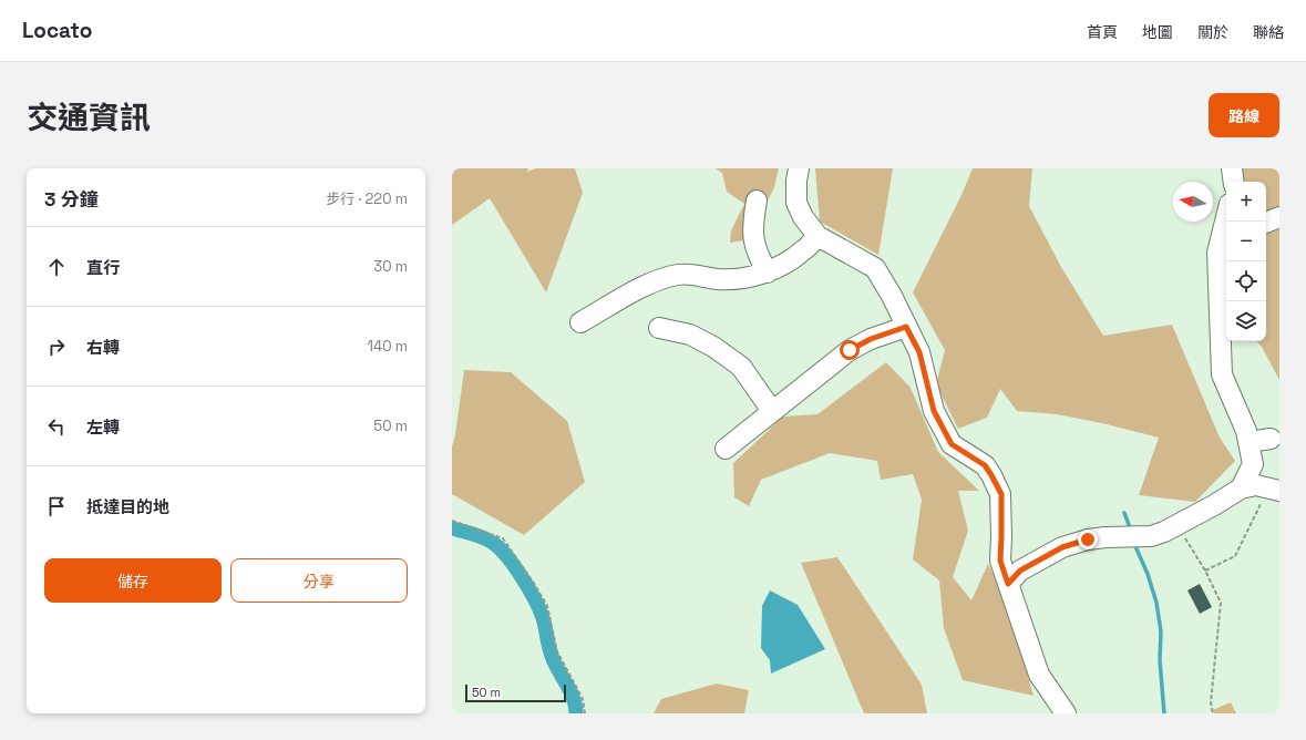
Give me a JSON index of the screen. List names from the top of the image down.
{
  "scale_bar": "50 m",
  "north": "left",
  "page": {
    "header": "Locato",
    "nav": [
      "首頁",
      "地圖",
      "關於",
      "聯絡"
    ],
    "title": "交通資訊",
    "buttons": [
      "路線",
      ["儲存", "分享"]
    ],
    "heading": ["3 分鐘", "步行 · 220 m"],
    "map_buttons": ["+", "−"],
    "list": [
      ["直行", "30 m"],
      ["右轉", "140 m"],
      ["左轉", "50 m"],
      "抵達目的地"
    ],
    "scale": "50 m"
  }
}
